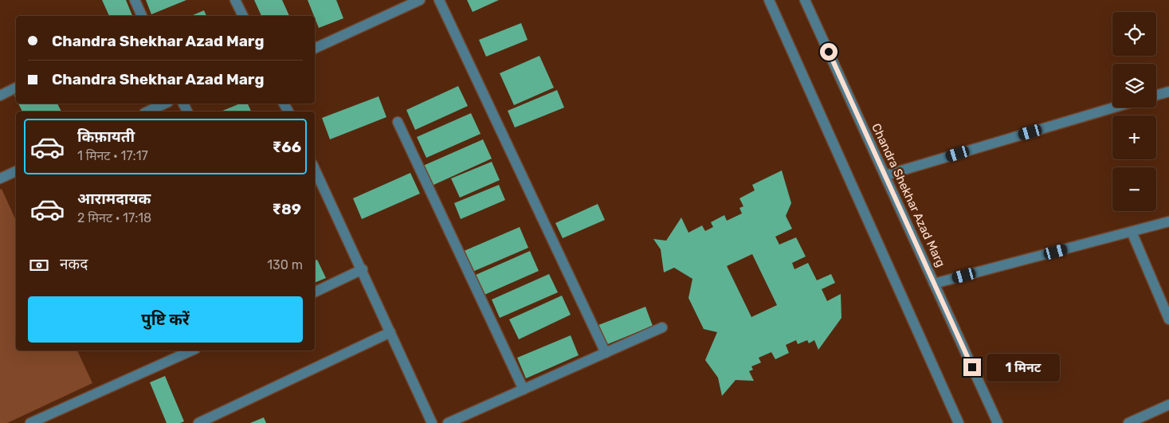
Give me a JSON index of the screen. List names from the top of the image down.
{
  "streets": {
    "street": ["Chandra Shekhar Azad Marg"]
  },
  "page": {
    "map_buttons": ["+", "−"],
    "banner": ["Chandra Shekhar Azad Marg", "Chandra Shekhar Azad Marg"],
    "list": [
      {
        "name": "किफ़ायती",
        "note": "1 मिनट · 17:17",
        "value": "₹66"
      },
      {
        "name": "आरामदायक",
        "note": "2 मिनट · 17:18",
        "value": "₹89"
      }
    ],
    "pay": ["नकद", "130 m"],
    "buttons": "पुष्टि करें",
    "bubble": "1 मिनट"
  }
}
